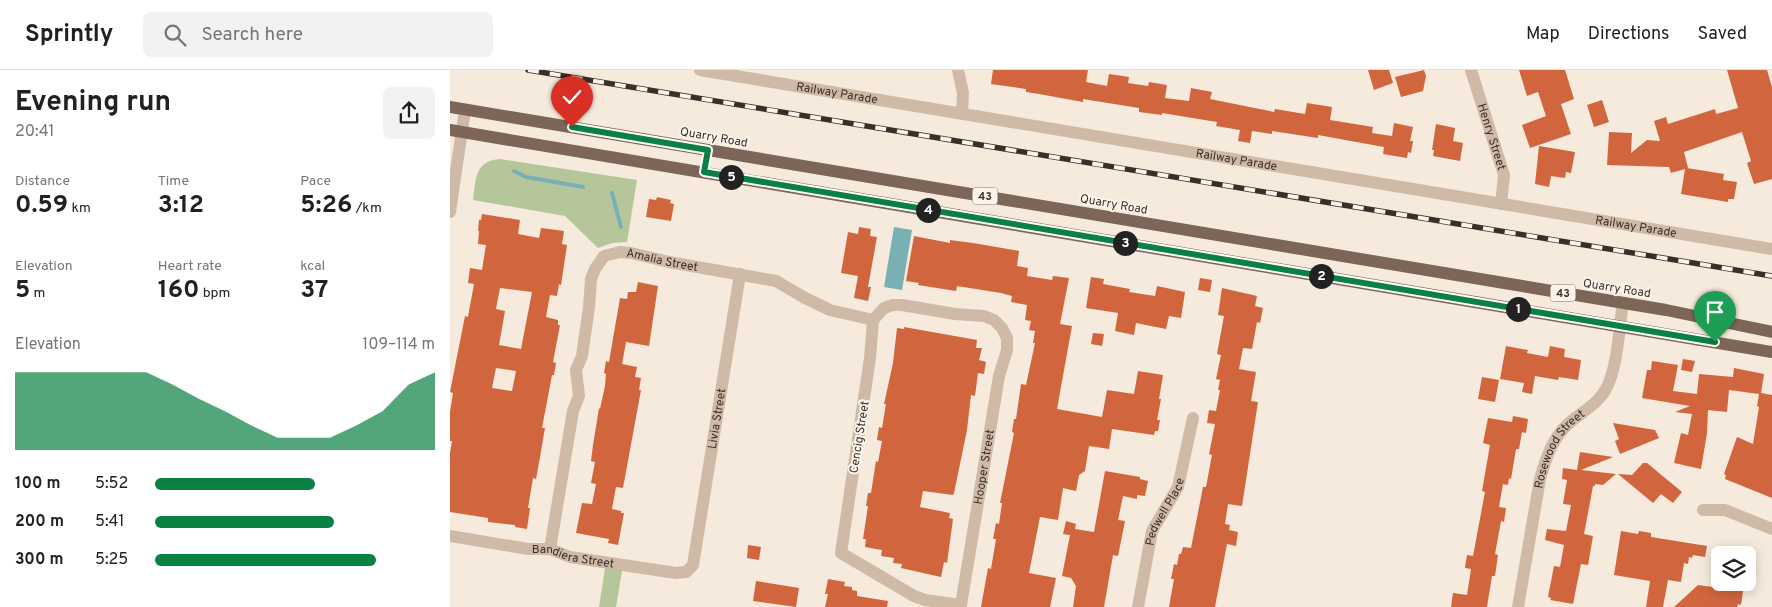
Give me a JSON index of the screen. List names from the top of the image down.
{
  "streets": {
    "main road": ["Quarry Road", "43"],
    "street": [
      "Railway Parade",
      "Henry Street",
      "Amalia Street",
      "Livia Street",
      "Cencig Street",
      "Rosewood Street",
      "Hooper Street",
      "Pedwell Place",
      "Bandiera Street"
    ]
  },
  "crossings": [
    ["Railway Parade", "Henry Street"],
    ["Quarry Road", "Rosewood Street"],
    ["43", "Rosewood Street"],
    ["Amalia Street", "Livia Street"],
    ["Amalia Street", "Cencig Street"],
    ["Amalia Street", "Hooper Street"],
    ["Amalia Street", "Bandiera Street"],
    ["Livia Street", "Bandiera Street"],
    ["Cencig Street", "Hooper Street"]
  ],
  "page": {
    "header": "Sprintly",
    "search": "Search here",
    "nav": ["Map", "Directions", "Saved"],
    "heading": ["Evening run", "20:41"],
    "stats": [
      ["Distance", "0.59 km"],
      ["Time", "3:12"],
      ["Pace", "5:26 /km"],
      ["Elevation", "5 m"],
      ["Heart rate", "160 bpm"],
      ["kcal", "37"]
    ],
    "pins": [
      "5",
      "4",
      "3",
      "2",
      "1"
    ],
    "chart": ["Elevation", "109–114 m"],
    "list": [
      {
        "name": "100 m",
        "note": "5:52"
      },
      {
        "name": "200 m",
        "note": "5:41"
      },
      {
        "name": "300 m",
        "note": "5:25"
      }
    ]
  }
}
